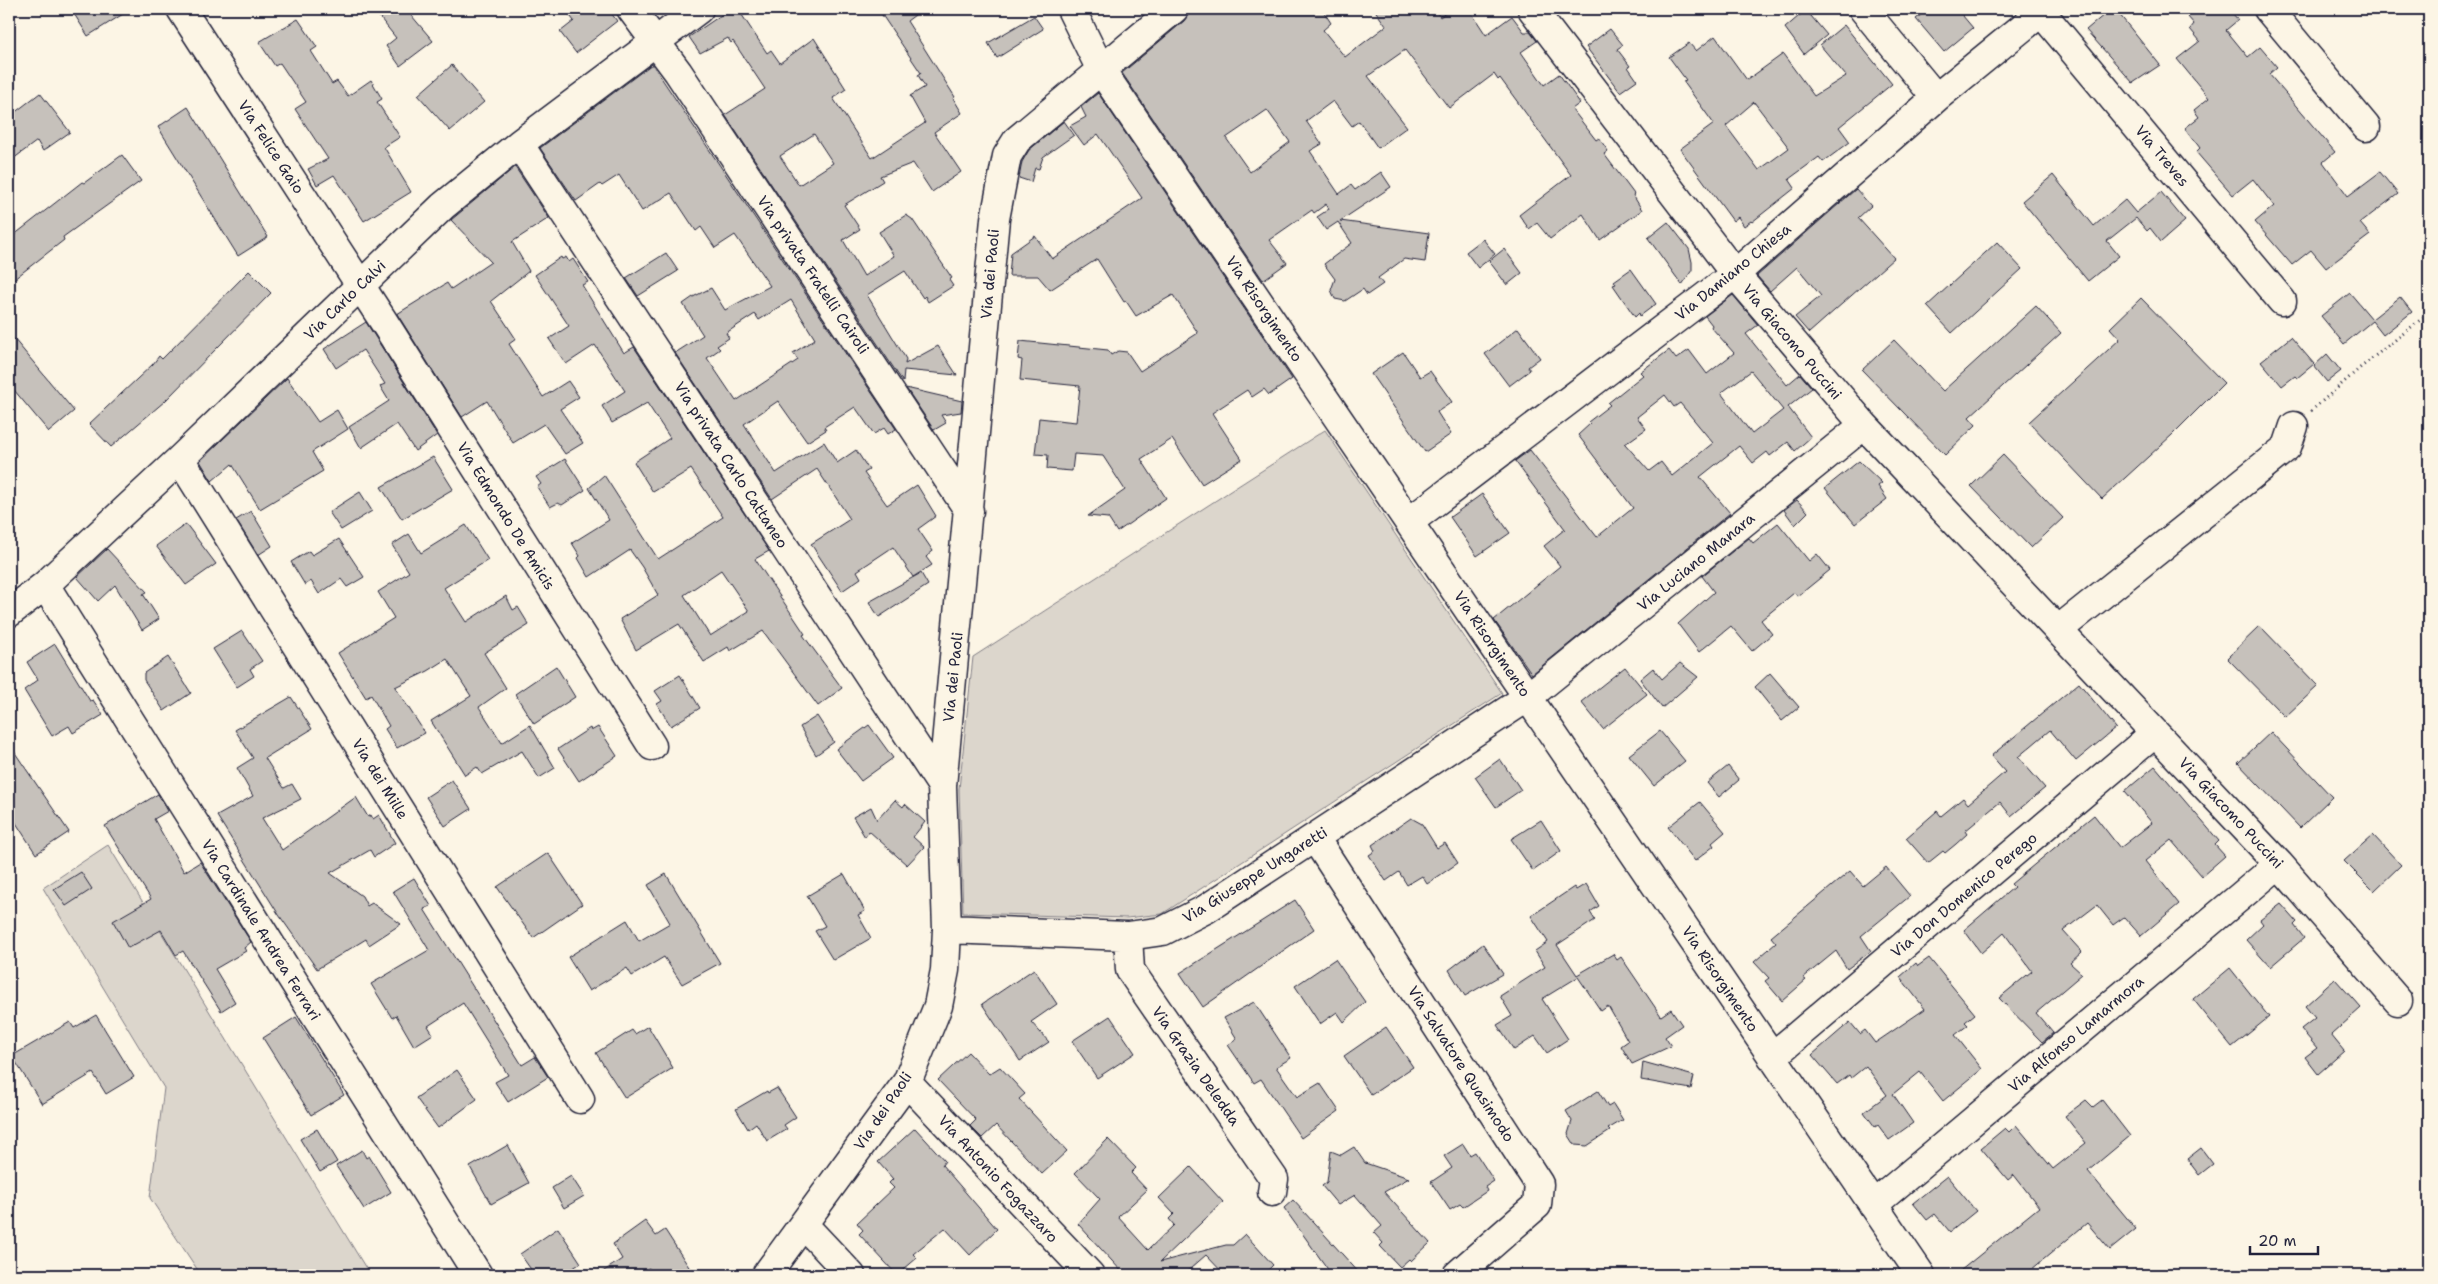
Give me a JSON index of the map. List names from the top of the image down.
{
  "streets": {
    "street": [
      "Via Felice Gaio",
      "Via Treves",
      "Via Damiano Chiesa",
      "Via dei Paoli",
      "Via privata Fratelli Cairoli",
      "Via Carlo Calvi",
      "Via Risorgimento",
      "Via Giacomo Puccini",
      "Via privata Carlo Cattaneo",
      "Via Edmondo De Amicis",
      "Via Luciano Manara",
      "Via dei Mille",
      "Via Giuseppe Ungaretti",
      "Via Don Domenico Perego",
      "Via Cardinale Andrea Ferrari",
      "Via Alfonso Lamarmora",
      "Via Salvatore Quasimodo",
      "Via Grazia Deledda",
      "Via Antonio Fogazzaro"
    ]
  },
  "crossings": [
    ["Via Felice Gaio", "Via Carlo Calvi"],
    ["Via Felice Gaio", "Via Edmondo De Amicis"],
    ["Via Treves", "Via Damiano Chiesa"],
    ["Via Damiano Chiesa", "Via Risorgimento"],
    ["Via Damiano Chiesa", "Via Giacomo Puccini"],
    ["Via dei Paoli", "Via privata Fratelli Cairoli"],
    ["Via dei Paoli", "Via Risorgimento"],
    ["Via dei Paoli", "Via privata Carlo Cattaneo"],
    ["Via dei Paoli", "Via Giuseppe Ungaretti"],
    ["Via dei Paoli", "Via Antonio Fogazzaro"],
    ["Via privata Fratelli Cairoli", "Via Carlo Calvi"],
    ["Via Carlo Calvi", "Via privata Carlo Cattaneo"],
    ["Via Carlo Calvi", "Via Edmondo De Amicis"],
    ["Via Carlo Calvi", "Via dei Mille"],
    ["Via Carlo Calvi", "Via Cardinale Andrea Ferrari"],
    ["Via Risorgimento", "Via Luciano Manara"],
    ["Via Risorgimento", "Via Giuseppe Ungaretti"],
    ["Via Risorgimento", "Via Don Domenico Perego"],
    ["Via Risorgimento", "Via Alfonso Lamarmora"],
    ["Via Giacomo Puccini", "Via Luciano Manara"],
    ["Via Giacomo Puccini", "Via Don Domenico Perego"],
    ["Via Giacomo Puccini", "Via Alfonso Lamarmora"],
    ["Via Luciano Manara", "Via Giuseppe Ungaretti"],
    ["Via Giuseppe Ungaretti", "Via Salvatore Quasimodo"],
    ["Via Giuseppe Ungaretti", "Via Grazia Deledda"]
  ],
  "scale_bar": "20 m"
}
